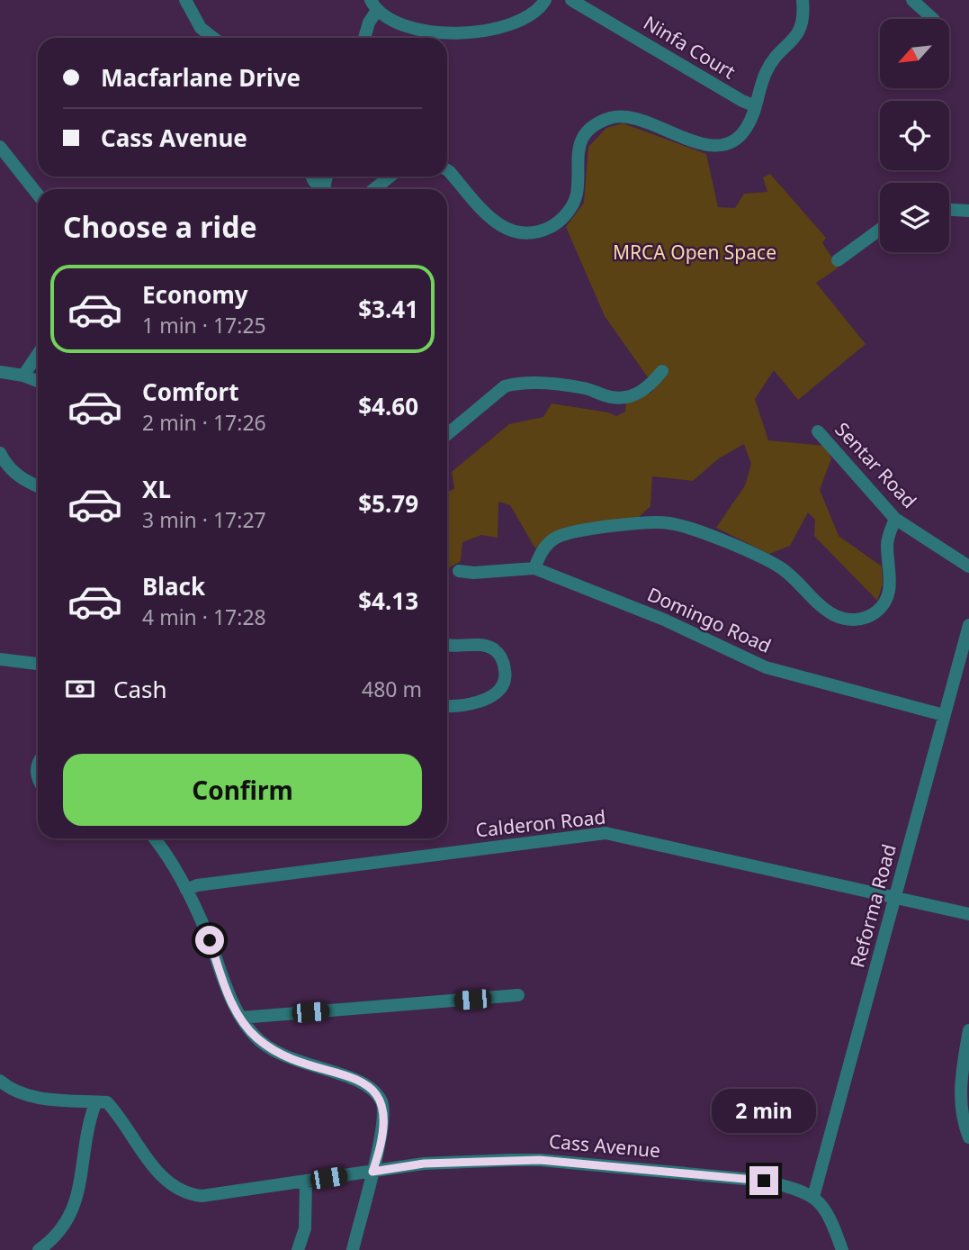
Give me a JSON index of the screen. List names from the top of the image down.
{
  "streets": {
    "street": [
      "Ninfa Court",
      "Sentar Road",
      "Domingo Road",
      "Calderon Road",
      "Reforma Road",
      "Cass Avenue"
    ]
  },
  "crossings": [
    ["Domingo Road", "Reforma Road"],
    ["Calderon Road", "Reforma Road"],
    ["Reforma Road", "Cass Avenue"]
  ],
  "parks": ["MRCA Open Space"],
  "north": "bottom left",
  "page": {
    "banner": ["Macfarlane Drive", "Cass Avenue"],
    "heading": "Choose a ride",
    "list": [
      {
        "name": "Economy",
        "note": "1 min · 17:25",
        "value": "$3.41"
      },
      {
        "name": "Comfort",
        "note": "2 min · 17:26",
        "value": "$4.60"
      },
      {
        "name": "XL",
        "note": "3 min · 17:27",
        "value": "$5.79"
      },
      {
        "name": "Black",
        "note": "4 min · 17:28",
        "value": "$4.13"
      }
    ],
    "pay": ["Cash", "480 m"],
    "buttons": "Confirm",
    "bubble": "2 min"
  }
}
